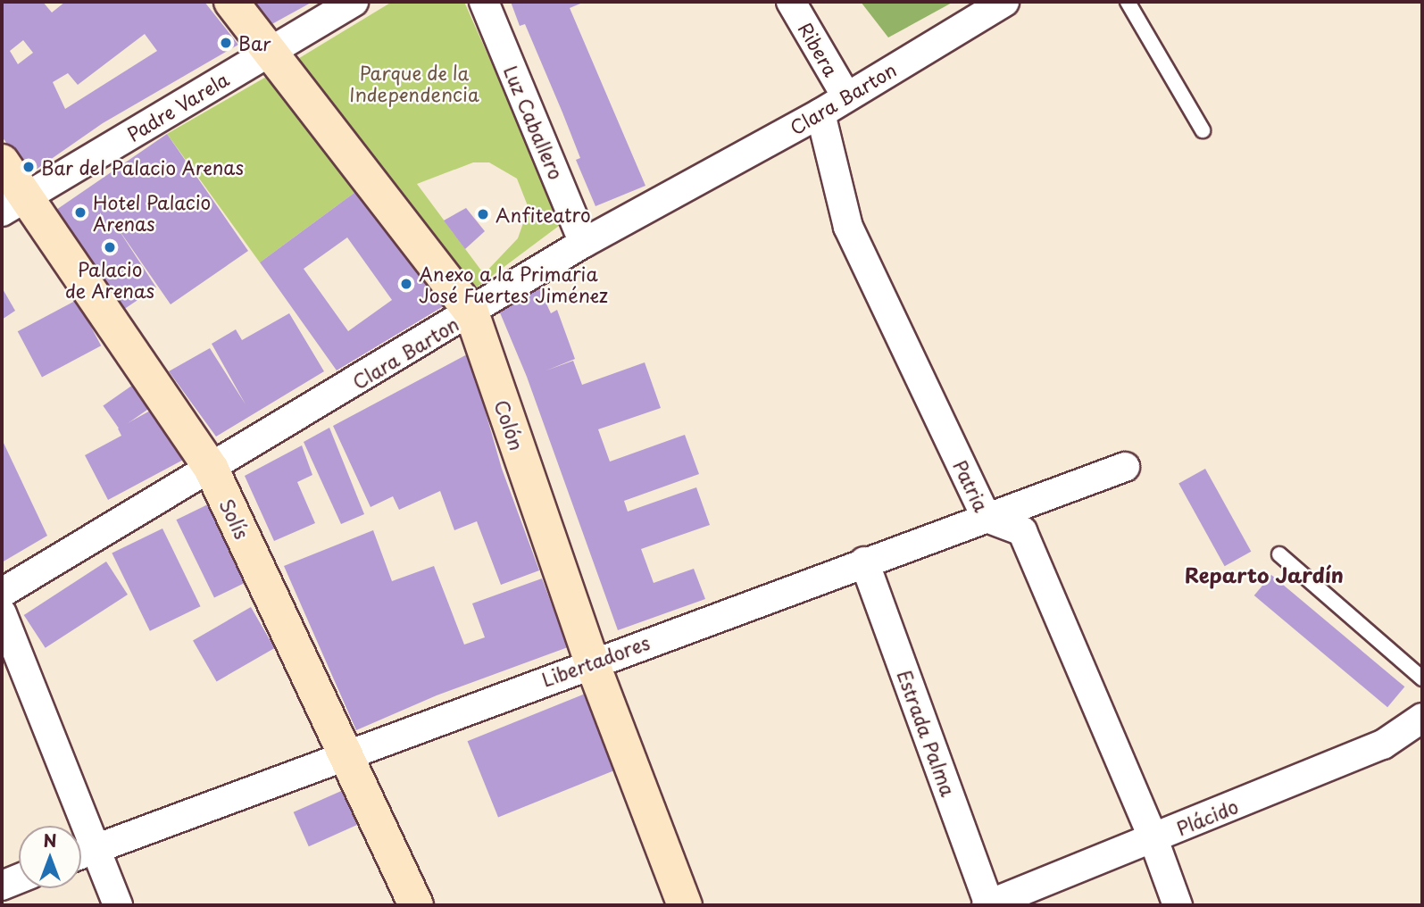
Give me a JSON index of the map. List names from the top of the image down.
{
  "streets": {
    "street": [
      "Ribera",
      "Clara Barton",
      "Padre Varela",
      "Luz Caballero",
      "Colón",
      "Patria",
      "Solís",
      "Libertadores",
      "Estrada Palma",
      "Plácido"
    ]
  },
  "crossings": [
    ["Ribera", "Clara Barton"],
    ["Clara Barton", "Luz Caballero"],
    ["Clara Barton", "Colón"],
    ["Clara Barton", "Patria"],
    ["Clara Barton", "Solís"],
    ["Padre Varela", "Colón"],
    ["Padre Varela", "Solís"],
    ["Colón", "Libertadores"],
    ["Patria", "Libertadores"],
    ["Patria", "Plácido"],
    ["Solís", "Libertadores"],
    ["Libertadores", "Estrada Palma"],
    ["Estrada Palma", "Plácido"]
  ],
  "districts": ["Reparto Jardín"],
  "parks": ["Parque de la Independencia"],
  "places": [
    "Bar",
    "Bar del Palacio Arenas",
    "Hotel Palacio Arenas",
    "Anfiteatro",
    "Palacio de Arenas",
    "Anexo a la Primaria José Fuertes Jiménez"
  ],
  "north": "top"
}
